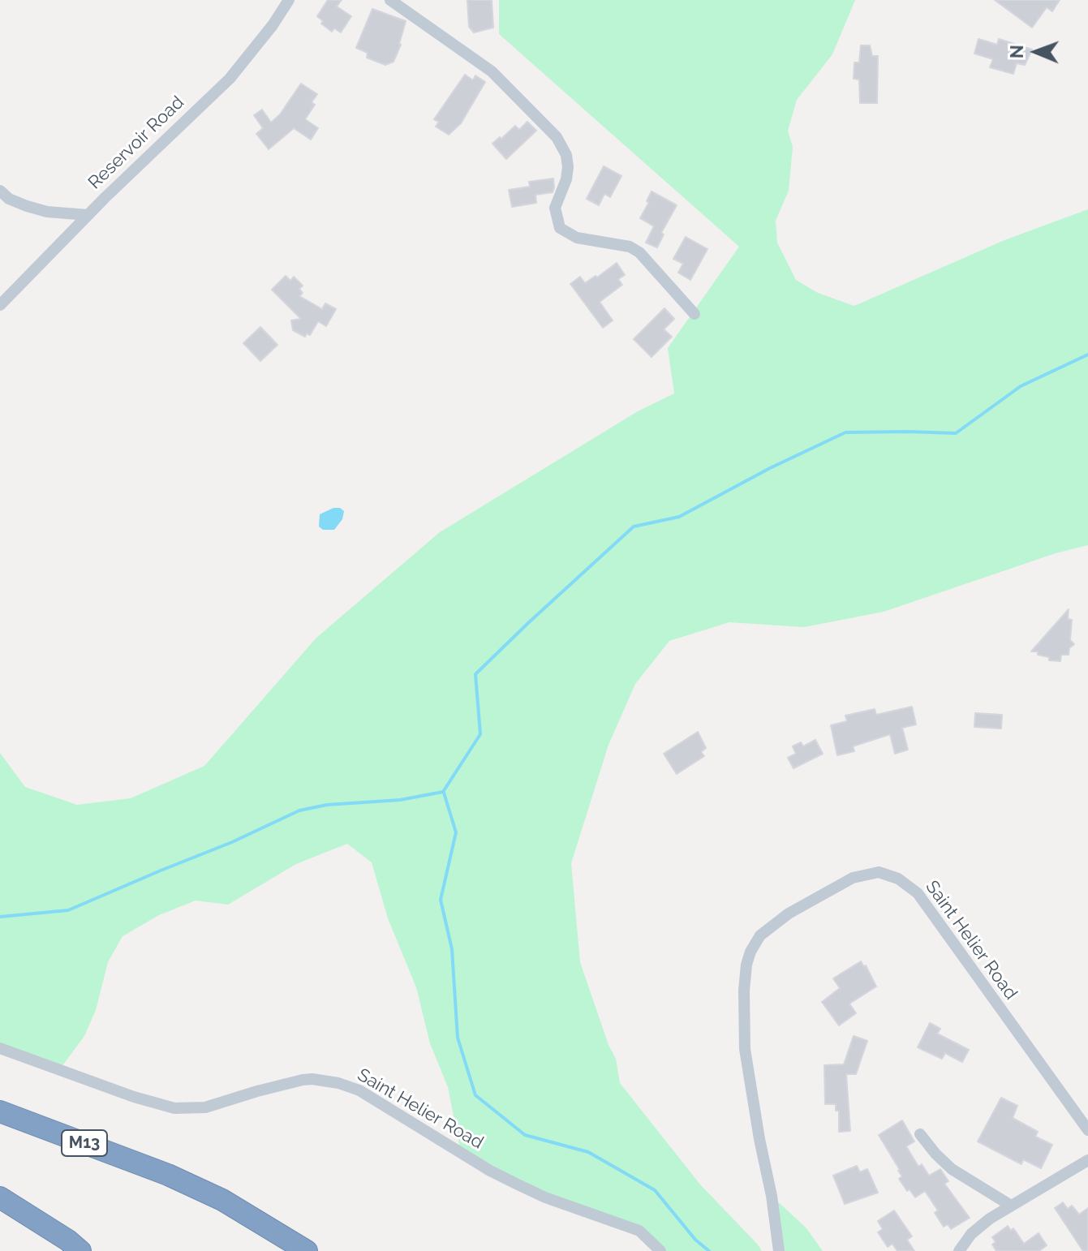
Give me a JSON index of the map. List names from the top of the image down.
{
  "streets": {
    "highway": ["M13"],
    "street": ["Reservoir Road", "Saint Helier Road"]
  },
  "north": "left"
}
